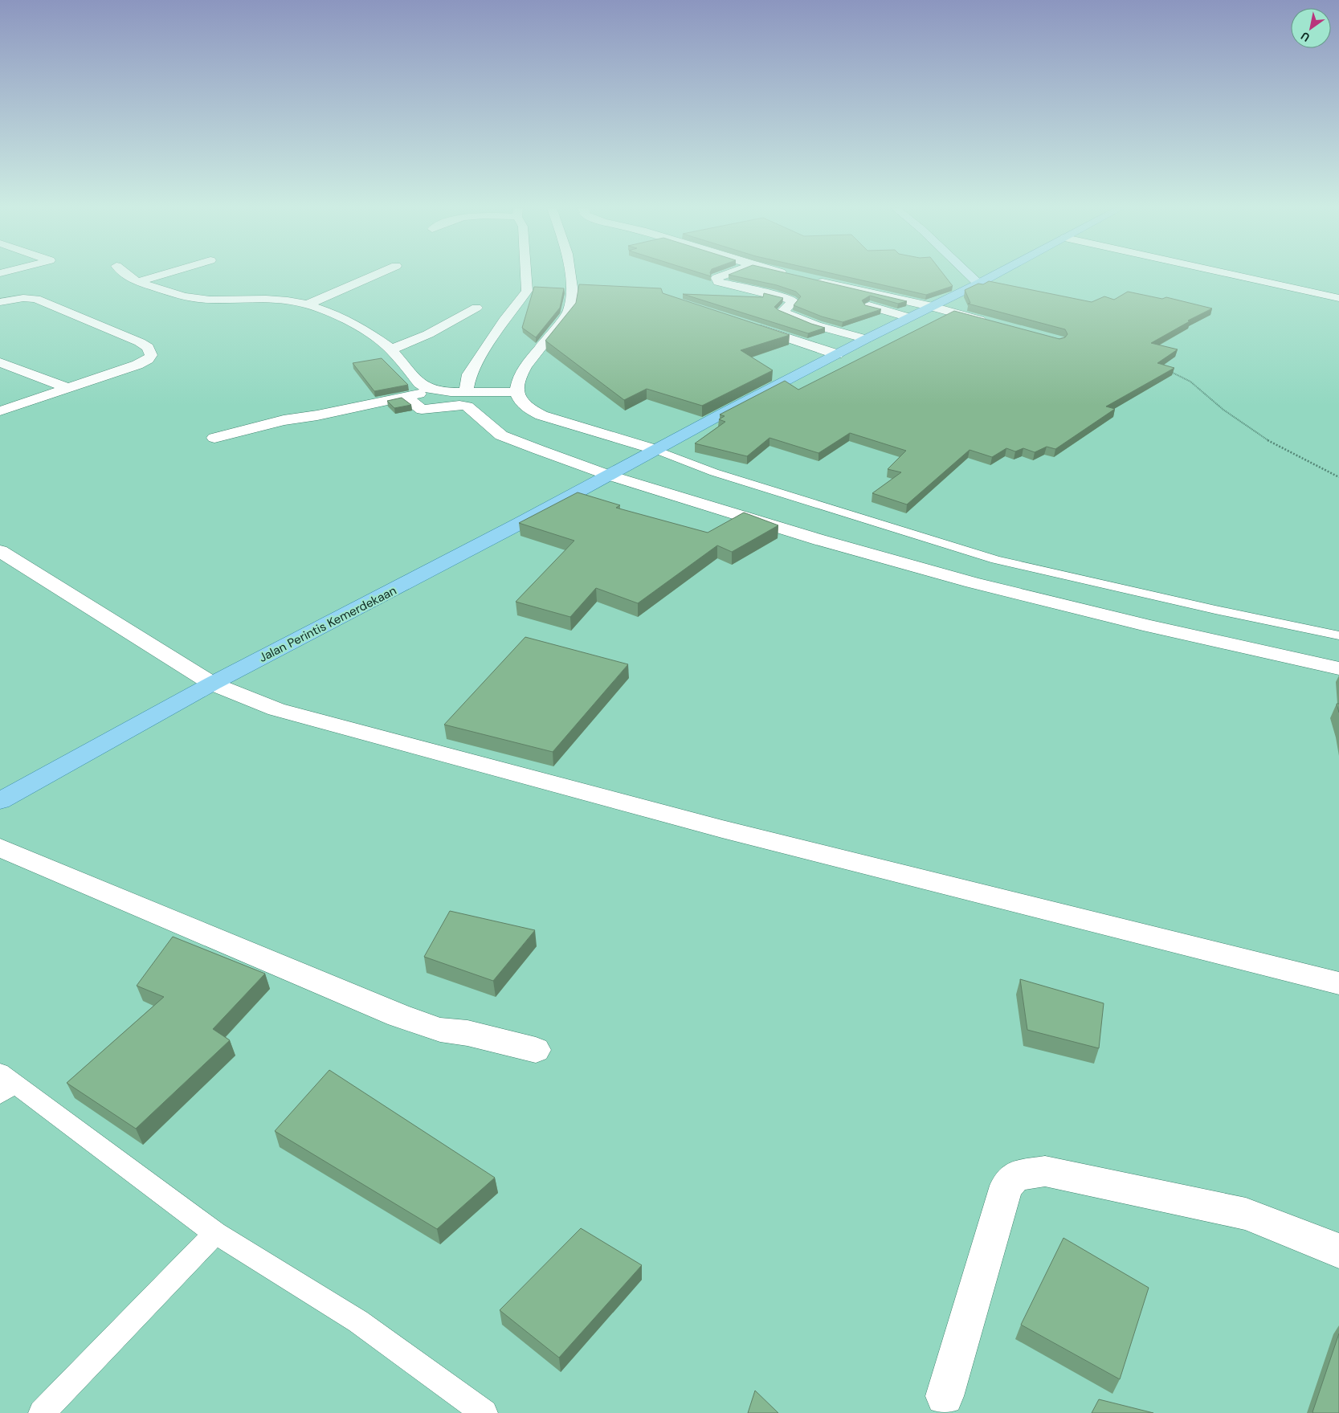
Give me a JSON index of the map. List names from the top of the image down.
{
  "streets": {
    "main road": ["Jalan Perintis Kemerdekaan"]
  },
  "north": "bottom left"
}
